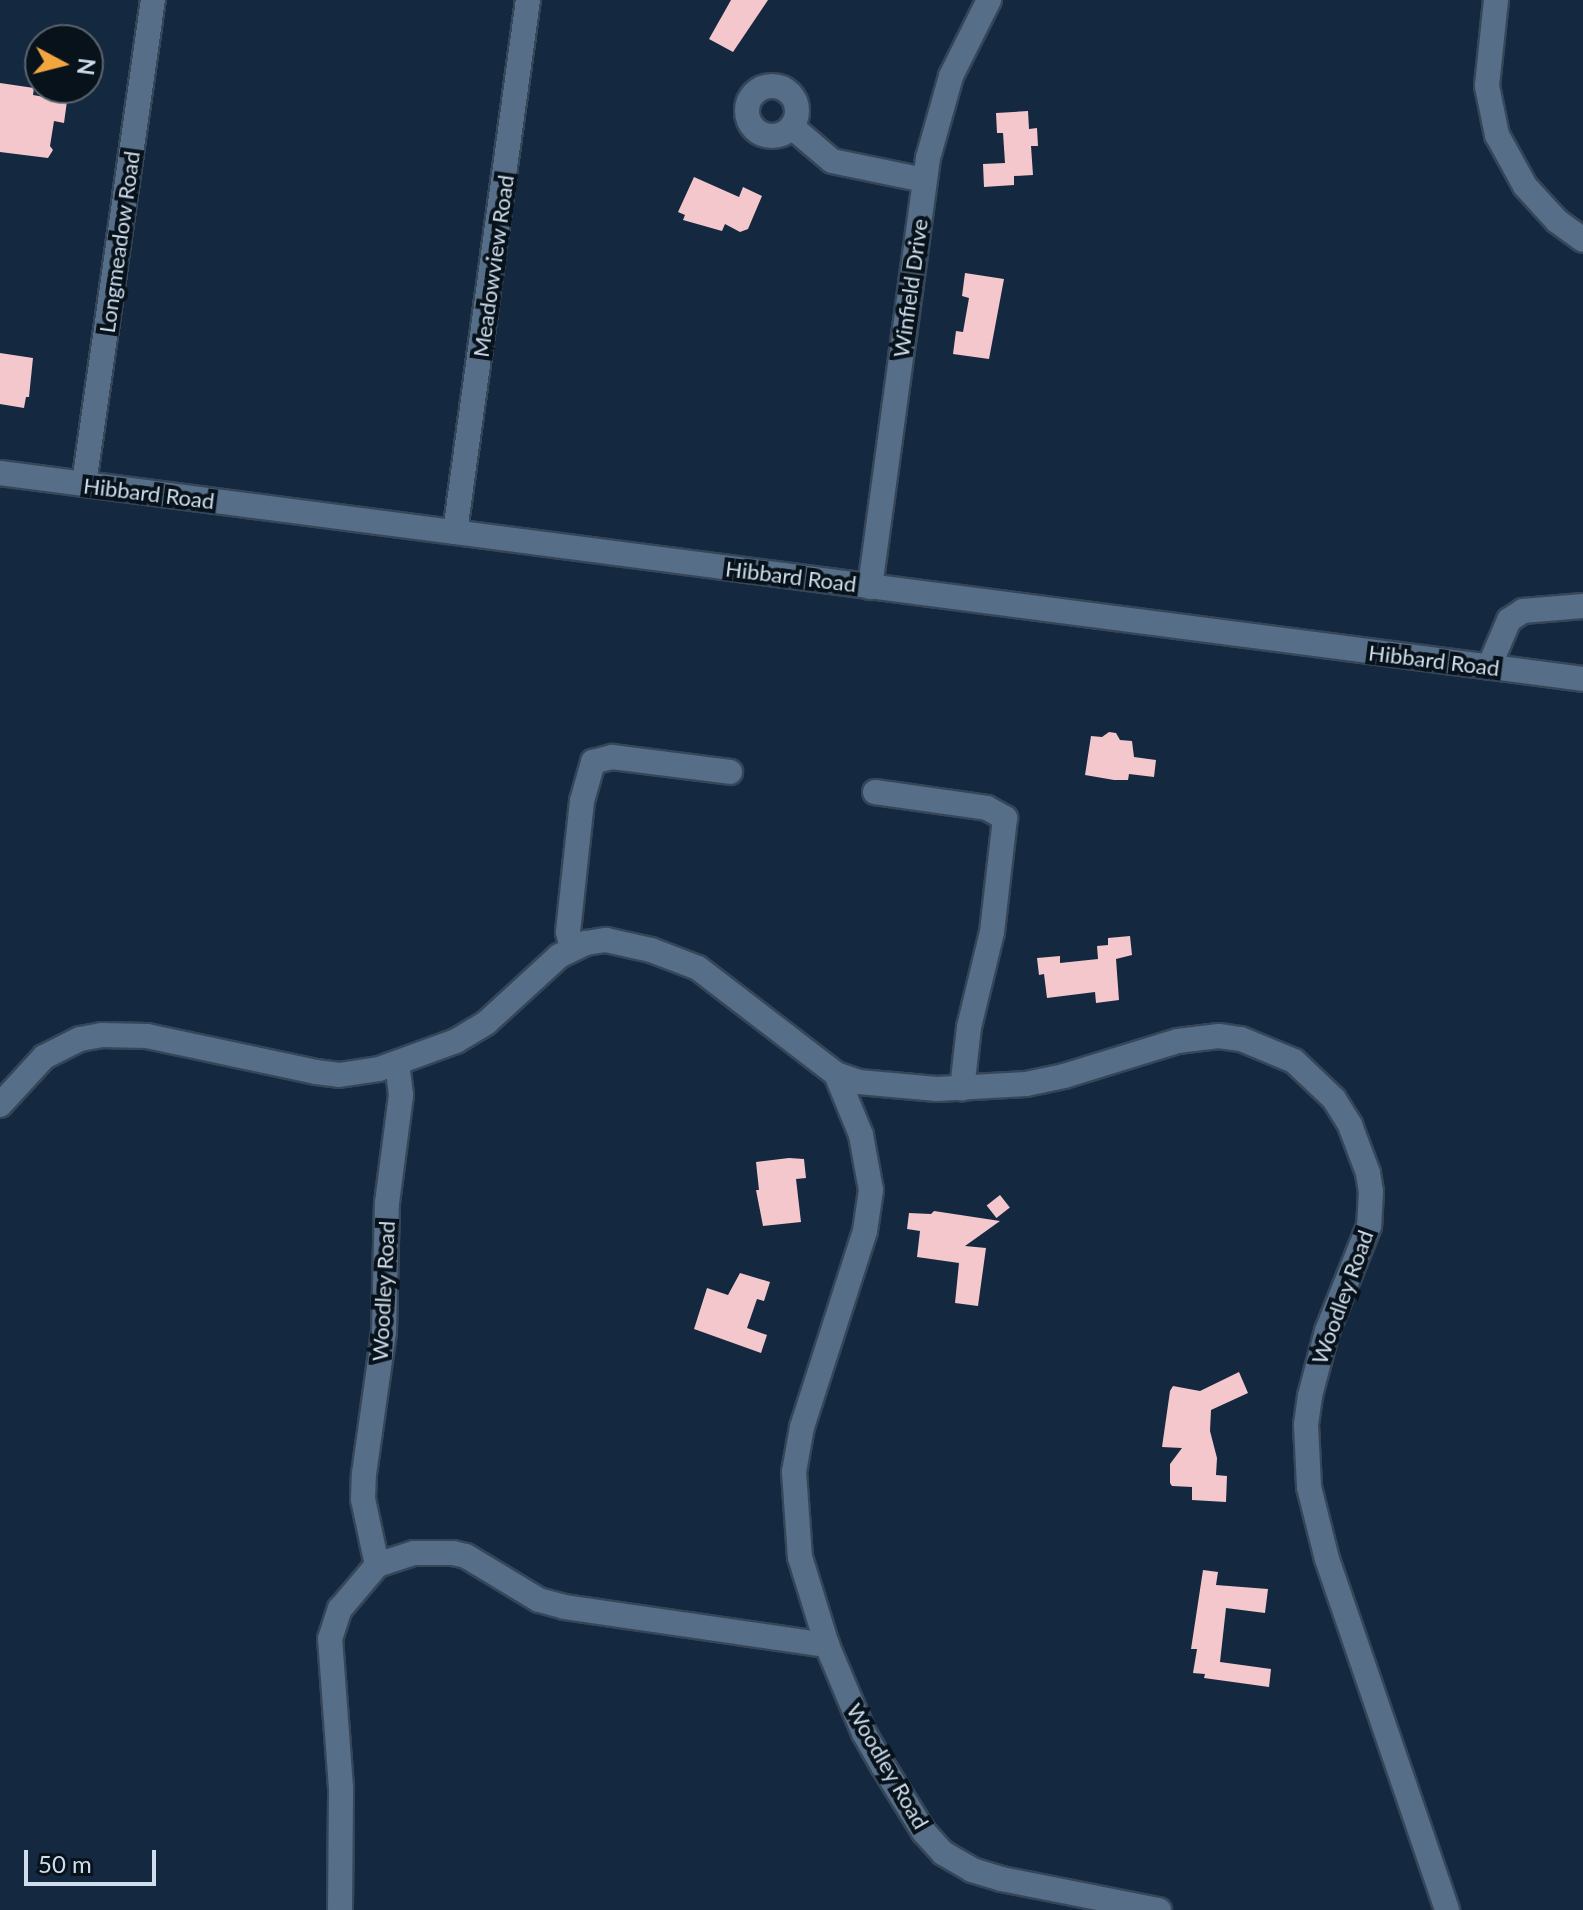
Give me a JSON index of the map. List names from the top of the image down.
{
  "streets": {
    "street": [
      "Longmeadow Road",
      "Meadowview Road",
      "Winfield Drive",
      "Hibbard Road",
      "Woodley Road"
    ]
  },
  "crossings": [
    ["Longmeadow Road", "Hibbard Road"],
    ["Meadowview Road", "Hibbard Road"],
    ["Winfield Drive", "Hibbard Road"]
  ],
  "scale_bar": "50 m",
  "north": "right"
}
